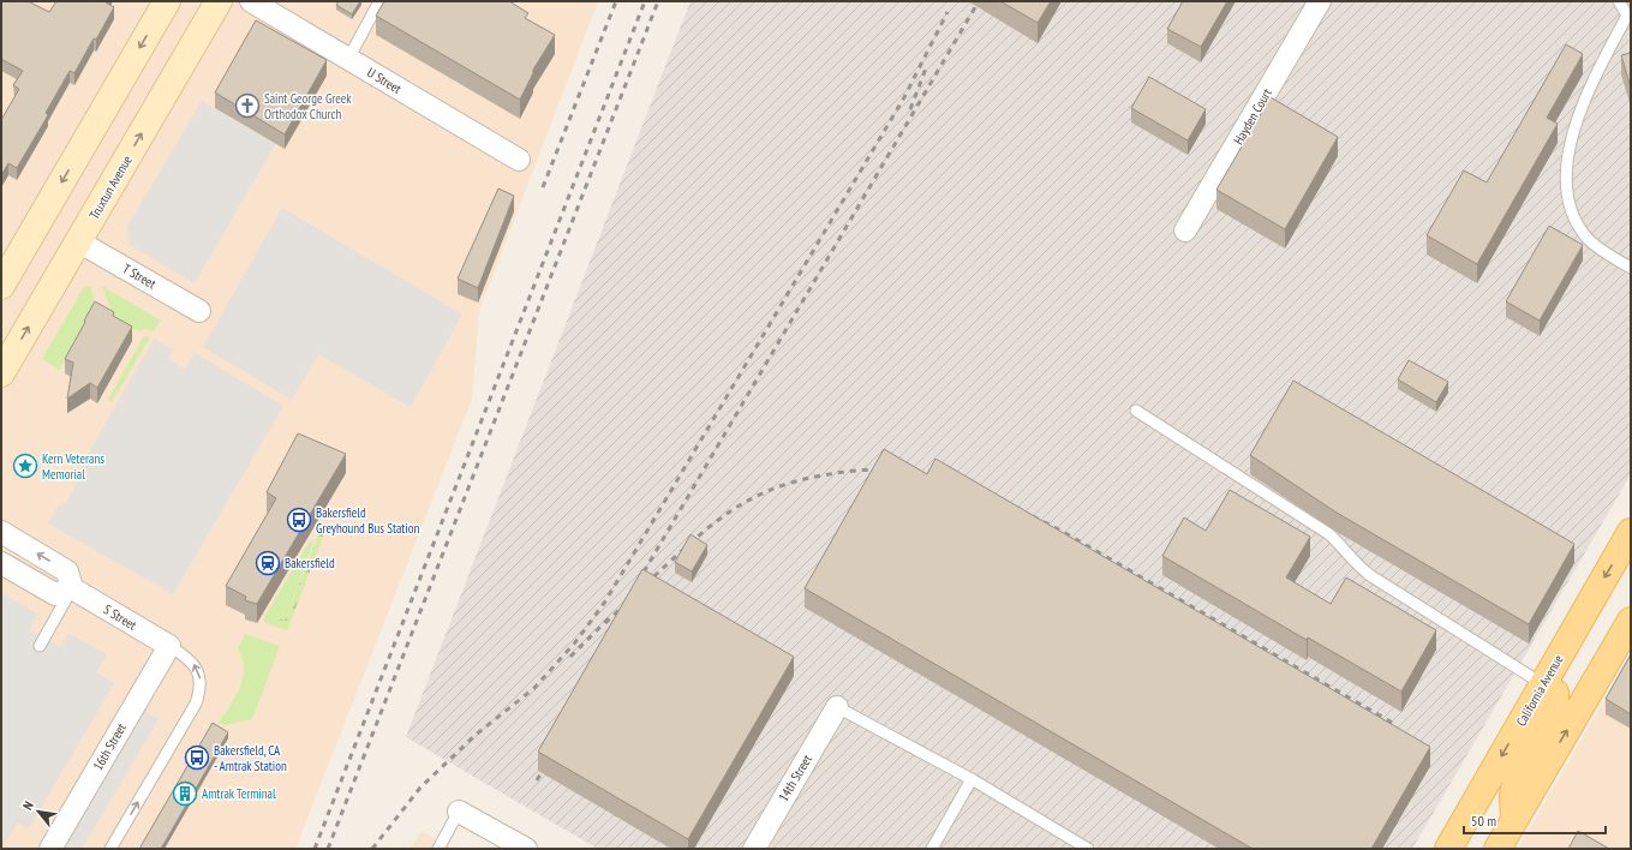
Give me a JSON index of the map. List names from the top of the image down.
{
  "streets": {
    "main road": ["Truxtun Avenue", "California Avenue"],
    "street": [
      "U Street",
      "Hayden Court",
      "T Street",
      "S Street",
      "16th Street",
      "14th Street"
    ]
  },
  "crossings": [
    ["Truxtun Avenue", "T Street"],
    ["S Street", "16th Street"]
  ],
  "places": {
    "church": ["Saint George Greek Orthodox Church"],
    "place": ["Kern Veterans Memorial"],
    "bus stop": ["Bakersfield Greyhound Bus Station", "Bakersfield, CA - Amtrak Station"],
    "station": ["Bakersfield"],
    "building": ["Amtrak Terminal"]
  },
  "scale_bar": "50 m",
  "north": "top left"
}
